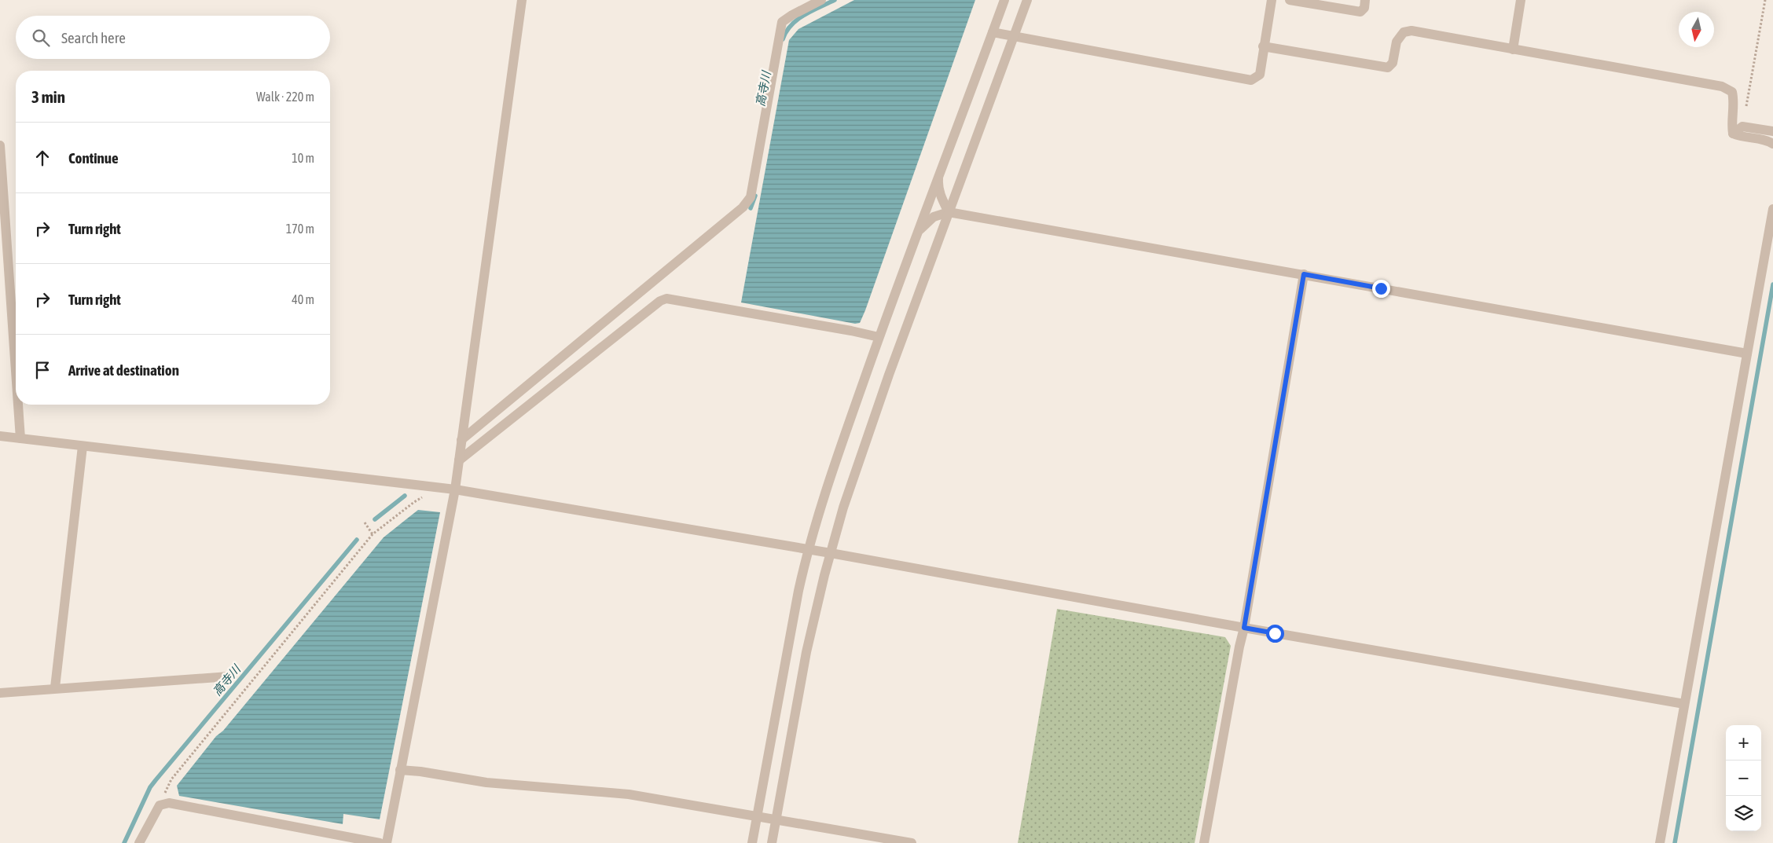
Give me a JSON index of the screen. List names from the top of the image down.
{
  "water": ["高寺川"],
  "north": "bottom",
  "page": {
    "search": "Search here",
    "heading": ["3 min", "Walk · 220 m"],
    "list": [
      ["Continue", "10 m"],
      ["Turn right", "170 m"],
      ["Turn right", "40 m"],
      "Arrive at destination"
    ],
    "map_buttons": ["+", "−"]
  }
}
